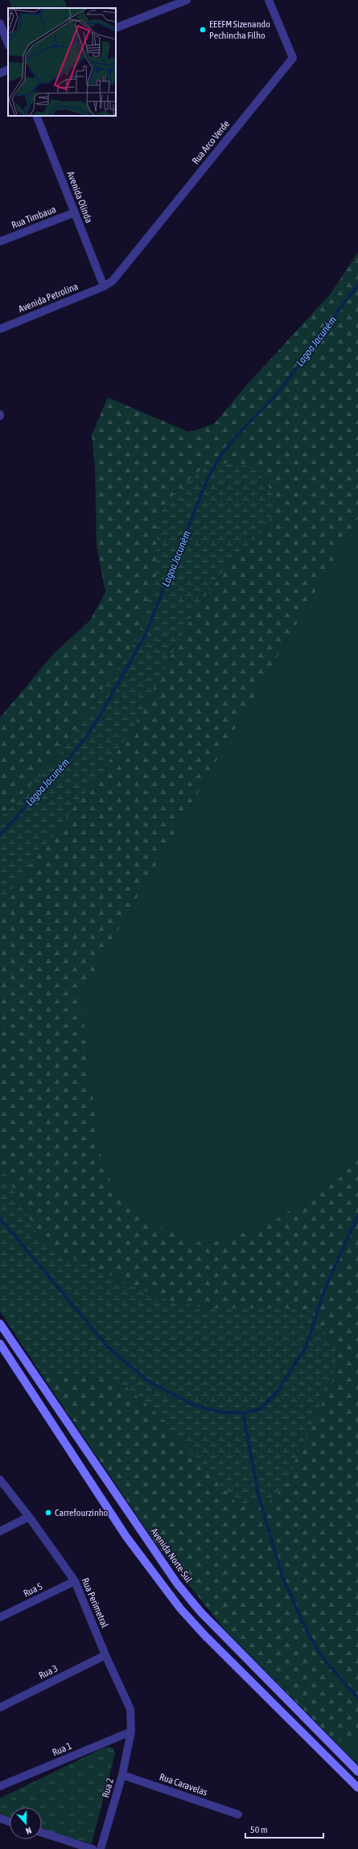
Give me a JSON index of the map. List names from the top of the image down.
{
  "streets": {
    "main road": ["Avenida Norte-Sul"],
    "street": [
      "Rua Arco Verde",
      "Avenida Olinda",
      "Rua Timbaua",
      "Avenida Petrolina",
      "Rua 5",
      "Rua Perimetral",
      "Rua 3",
      "Rua 1",
      "Rua Caravelas",
      "Rua 2"
    ]
  },
  "crossings": [
    ["Rua Arco Verde", "Avenida Olinda"],
    ["Rua Arco Verde", "Avenida Petrolina"],
    ["Avenida Olinda", "Rua Timbaua"],
    ["Avenida Olinda", "Avenida Petrolina"],
    ["Rua 5", "Rua Perimetral"],
    ["Rua Perimetral", "Rua 3"],
    ["Rua Perimetral", "Rua 1"],
    ["Rua Perimetral", "Rua 2"],
    ["Rua 1", "Rua 2"],
    ["Rua Caravelas", "Rua 2"]
  ],
  "water": ["Lagoa Jacuném"],
  "places": ["EEEFM Sizenando Pechincha Filho", "Carrefourzinho"],
  "scale_bar": "50 m",
  "north": "bottom"
}
